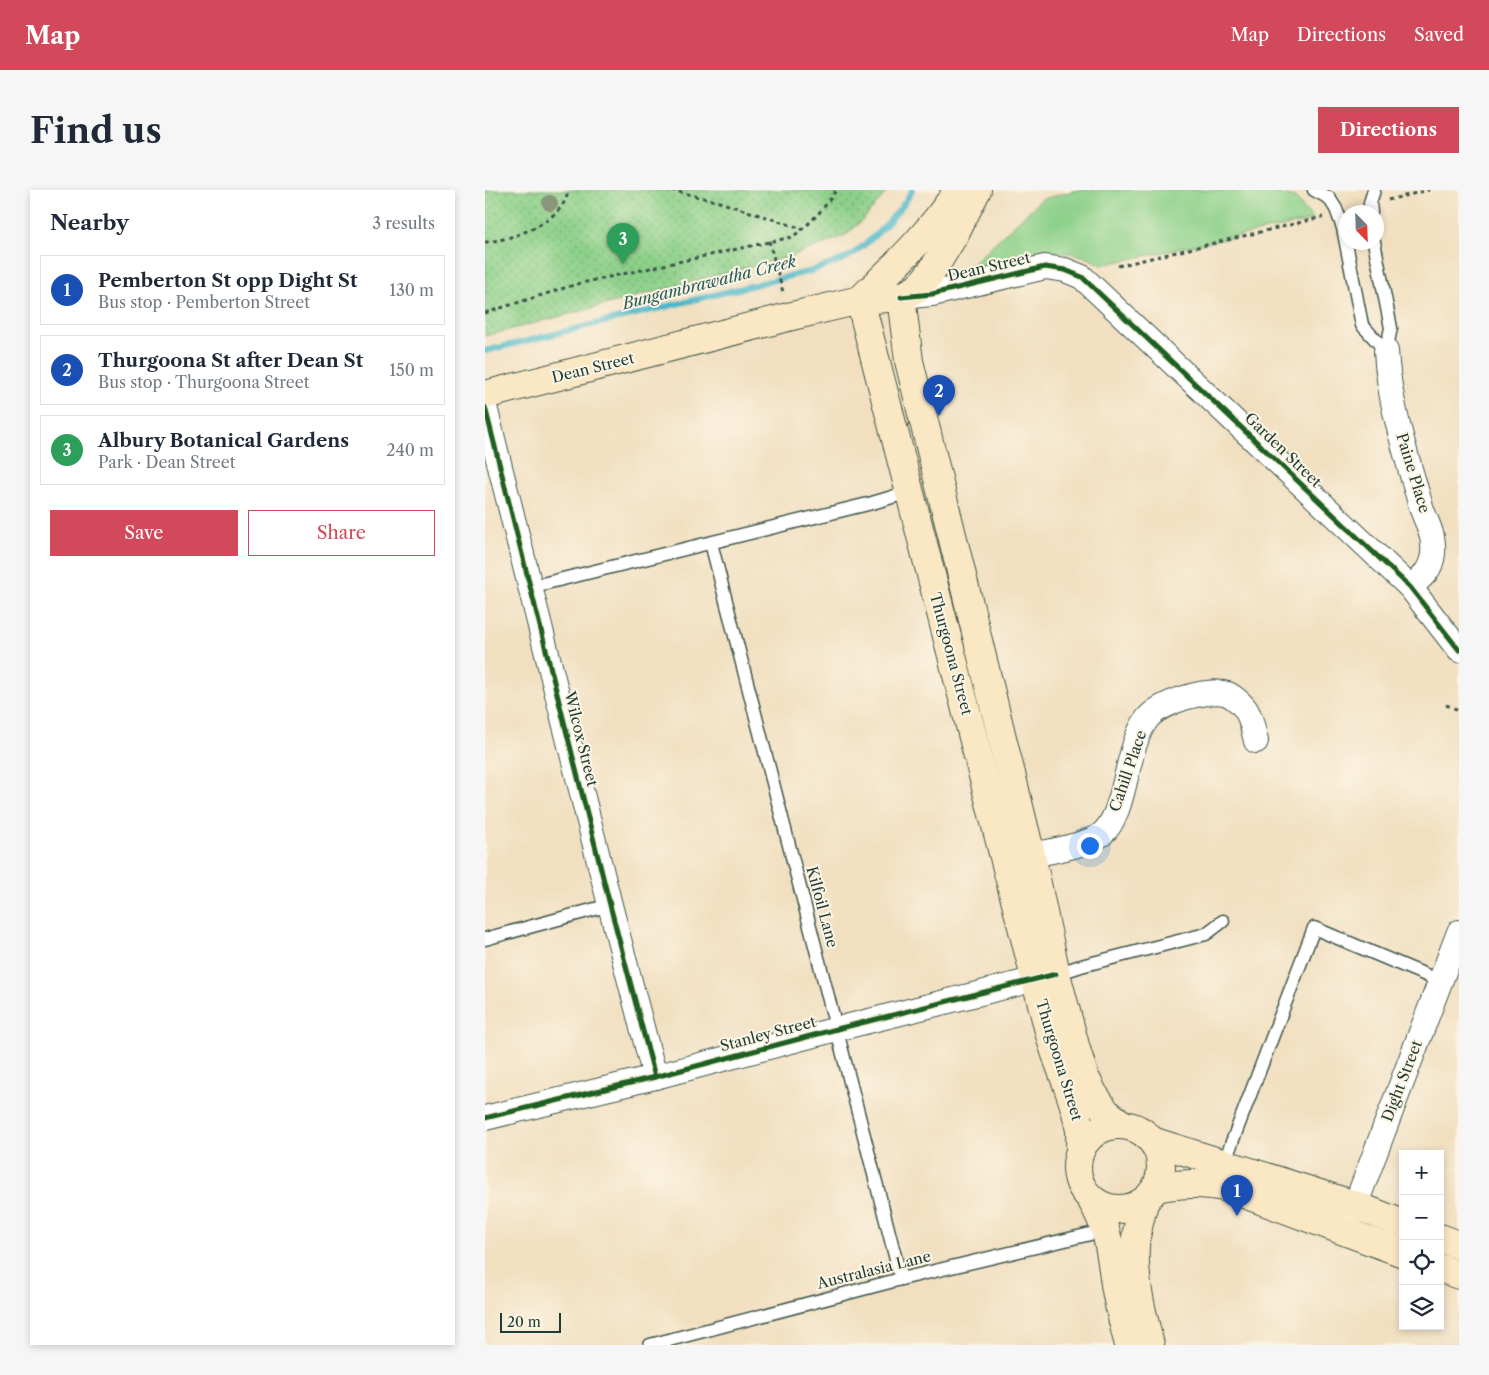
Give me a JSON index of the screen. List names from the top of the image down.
{
  "streets": {
    "main road": ["Dean Street", "Thurgoona Street"],
    "street": [
      "Garden Street",
      "Paine Place",
      "Wilcox Street",
      "Cahill Place",
      "Stanley Street",
      "Dight Street"
    ],
    "lane": ["Kilfoil Lane", "Australasia Lane"]
  },
  "crossings": [
    ["Dean Street", "Garden Street"],
    ["Dean Street", "Thurgoona Street"],
    ["Garden Street", "Paine Place"],
    ["Thurgoona Street", "Cahill Place"],
    ["Thurgoona Street", "Stanley Street"],
    ["Wilcox Street", "Stanley Street"],
    ["Kilfoil Lane", "Stanley Street"],
    ["Kilfoil Lane", "Australasia Lane"]
  ],
  "water": ["Bungambrawatha Creek"],
  "scale_bar": "20 m",
  "north": "bottom right",
  "page": {
    "header": "Map",
    "nav": ["Map", "Directions", "Saved"],
    "buttons": [
      "Directions",
      ["Save", "Share"]
    ],
    "title": "Find us",
    "heading": ["Nearby", "3 results"],
    "pins": ["3", "2", "1"],
    "list": [
      {
        "mark": "1",
        "name": "Pemberton St opp Dight St",
        "note": "Bus stop · Pemberton Street",
        "value": "130 m"
      },
      {
        "mark": "2",
        "name": "Thurgoona St after Dean St",
        "note": "Bus stop · Thurgoona Street",
        "value": "150 m"
      },
      {
        "mark": "3",
        "name": "Albury Botanical Gardens",
        "note": "Park · Dean Street",
        "value": "240 m"
      }
    ],
    "map_buttons": ["+", "−"],
    "scale": "20 m"
  }
}
